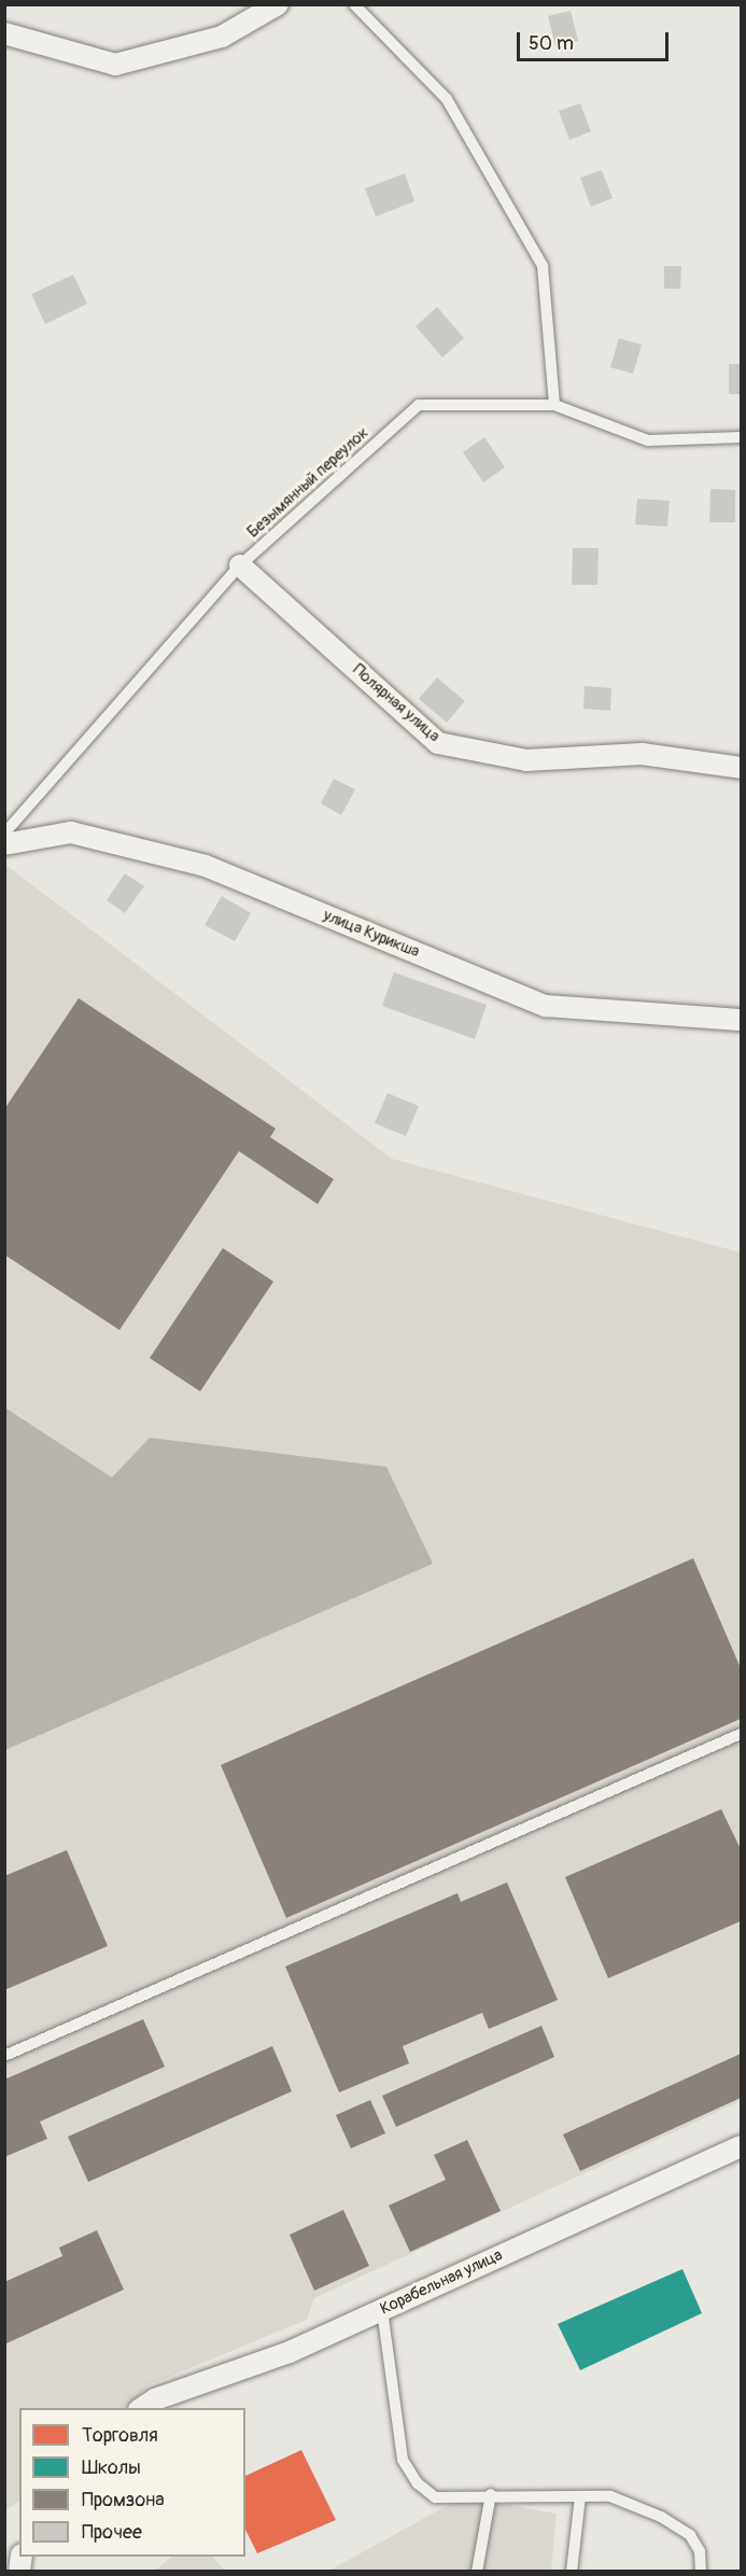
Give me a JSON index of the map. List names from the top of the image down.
{
  "streets": {
    "street": ["Полярная улица", "улица Курикша", "Корабельная улица"],
    "lane": ["Безымянный переулок"]
  },
  "crossings": [
    ["Безымянный переулок", "Полярная улица"]
  ],
  "legend": [
    "Торговля",
    "Школы",
    "Промзона",
    "Прочее"
  ],
  "scale_bar": "50 m"
}
